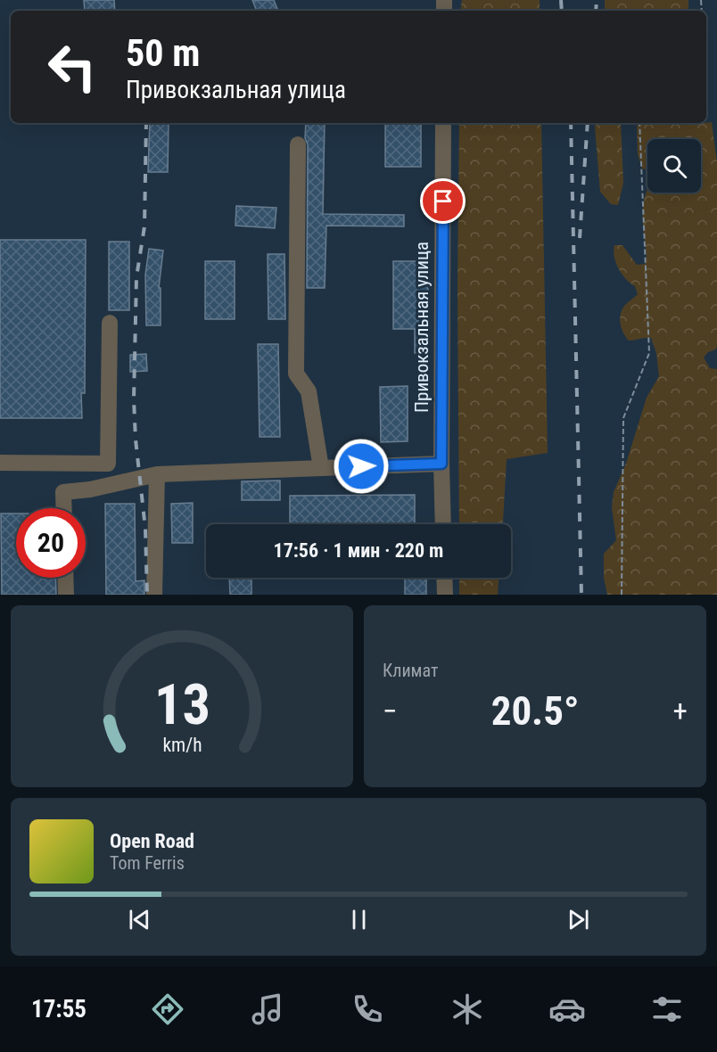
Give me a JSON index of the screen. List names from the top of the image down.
{
  "streets": {
    "street": ["Привокзальная улица"]
  },
  "page": {
    "turn": ["50 m", "Привокзальная улица"],
    "limit": "20",
    "trip": "17:56 · 1 мин · 220 m",
    "tile": "Климат",
    "heat": ["−", "20.5°", "+"],
    "song": ["Open Road", "Tom Ferris"],
    "tabs": "17:55",
    "gauge": ["13", "km/h"]
  }
}
